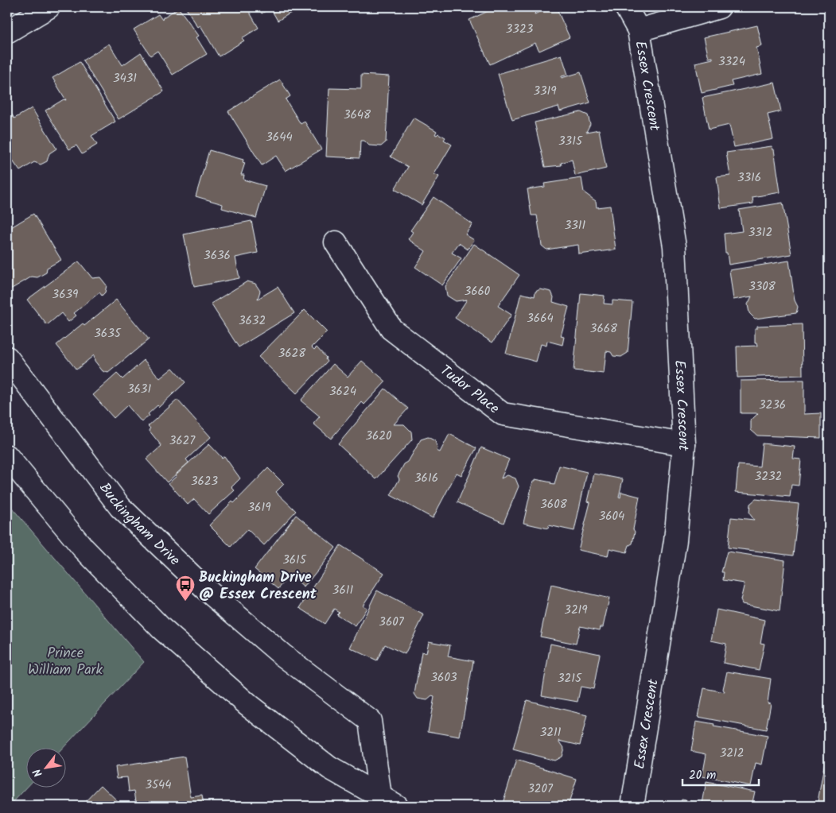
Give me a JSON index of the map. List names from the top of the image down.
{
  "streets": {
    "street": ["Essex Crescent", "Tudor Place", "Buckingham Drive"]
  },
  "crossings": [
    ["Essex Crescent", "Tudor Place"]
  ],
  "parks": ["Prince William Park"],
  "places": {
    "bus stop": ["Buckingham Drive @ Essex Crescent"]
  },
  "house_numbers": [
    "3323",
    "3324",
    "3431",
    "3319",
    "3648",
    "3644",
    "3315",
    "3316",
    "3311",
    "3312",
    "3636",
    "3308",
    "3660",
    "3639",
    "3664",
    "3632",
    "3668",
    "3635",
    "3628",
    "3631",
    "3624",
    "3236",
    "3620",
    "3627",
    "3232",
    "3616",
    "3623",
    "3608",
    "3619",
    "3604",
    "3615",
    "3611",
    "3219",
    "3607",
    "3603",
    "3215",
    "3211",
    "3212",
    "3544",
    "3207"
  ],
  "scale_bar": "20 m",
  "north": "bottom left"
}
